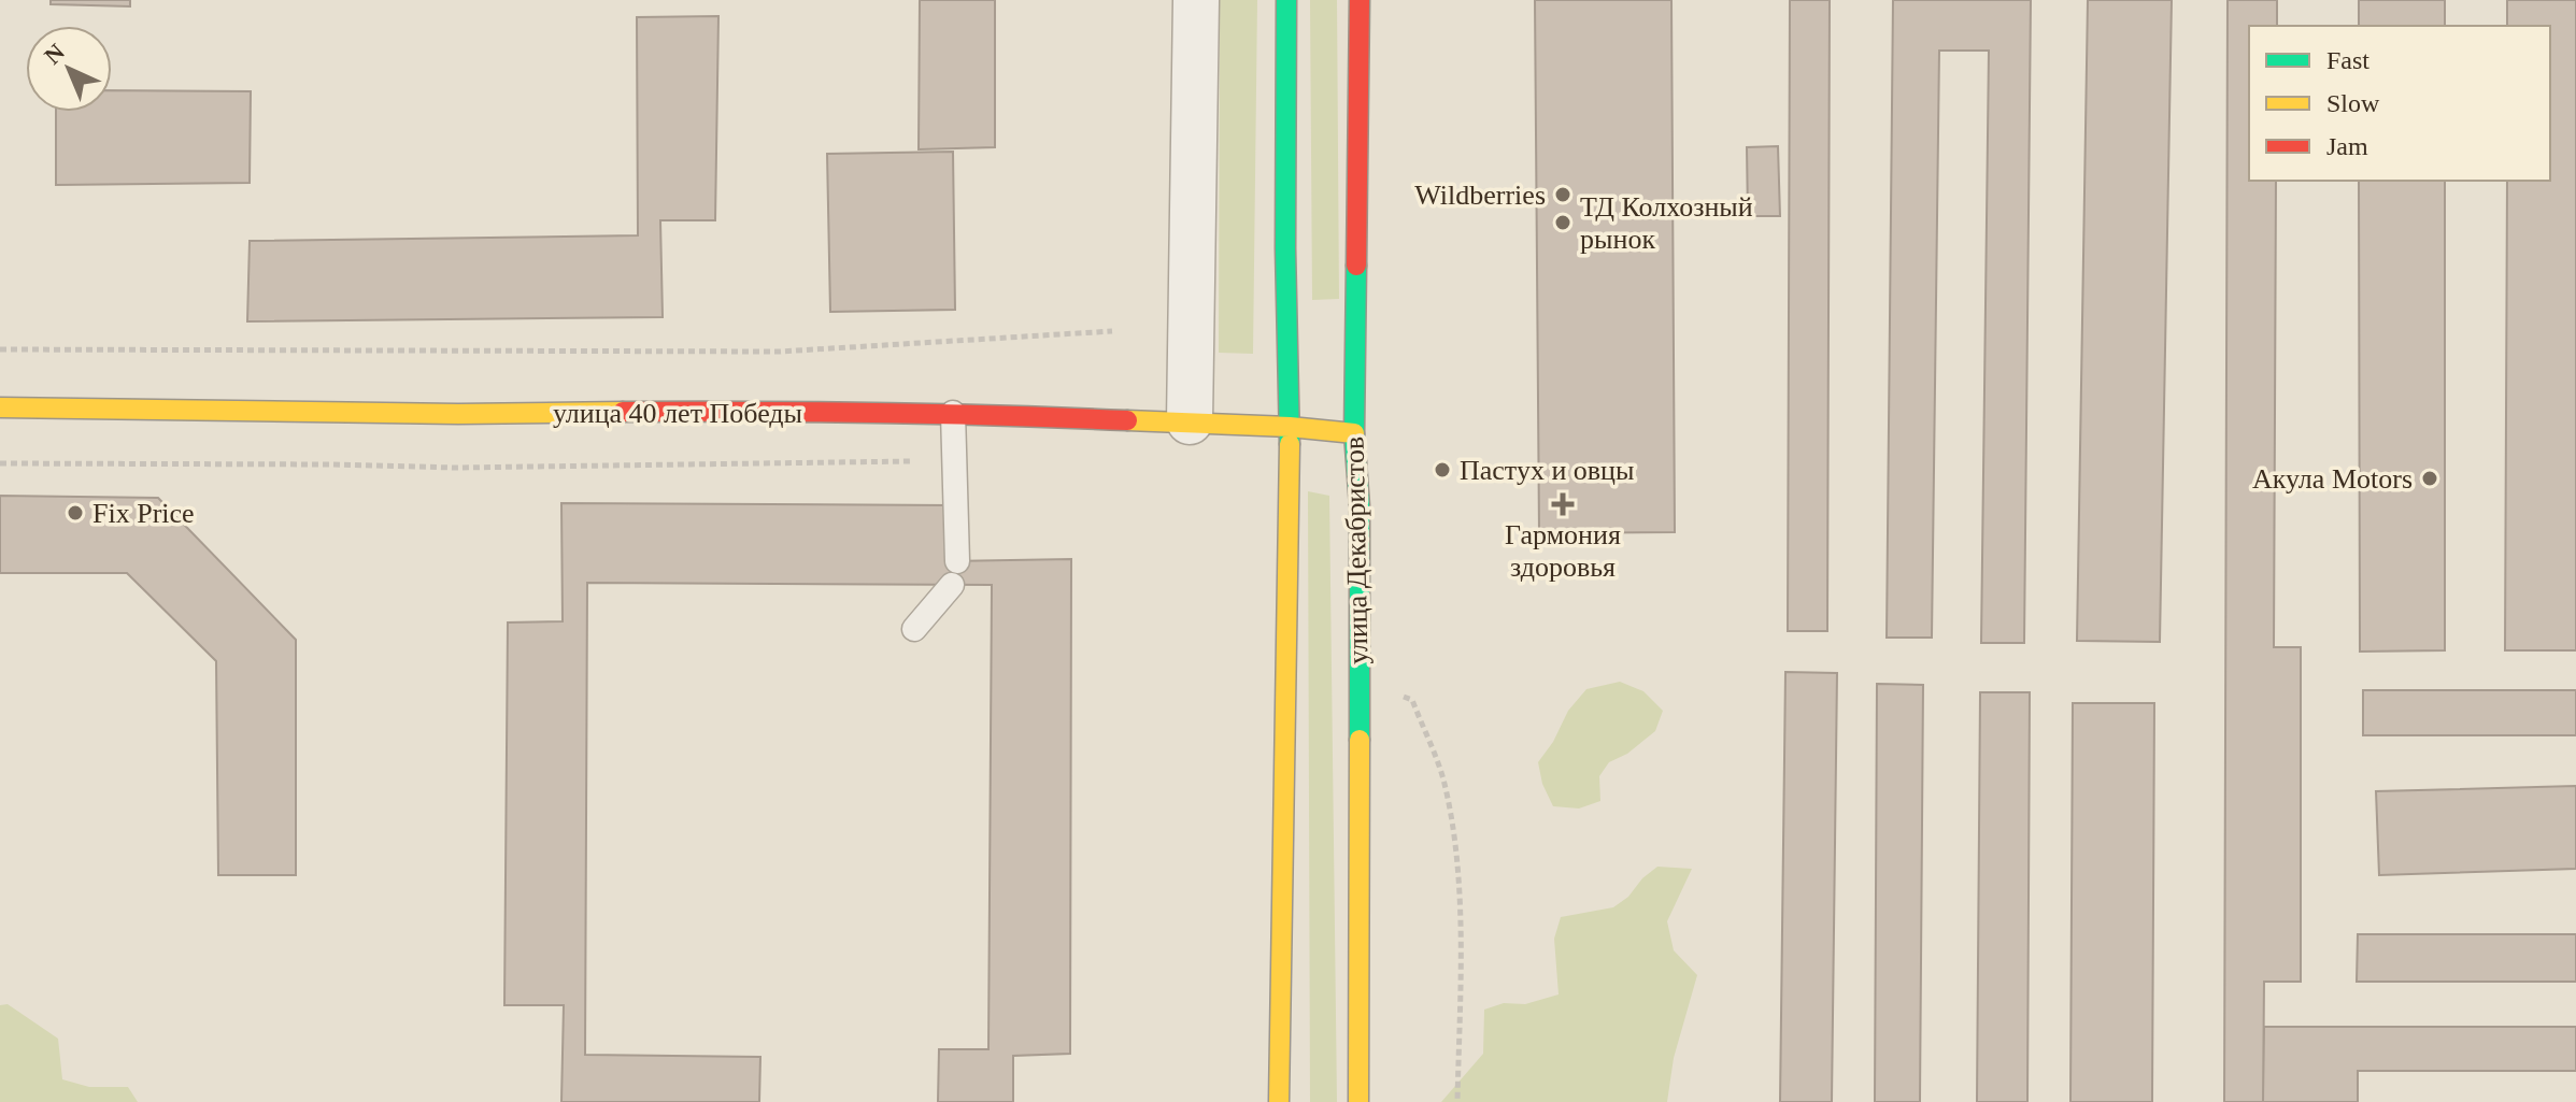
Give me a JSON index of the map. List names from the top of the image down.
{
  "streets": {
    "street": ["улица 40 лет Победы", "улица Декабристов"]
  },
  "crossings": [
    ["улица 40 лет Победы", "улица Декабристов"]
  ],
  "places": {
    "other": [
      "Wildberries",
      "ТД Колхозный рынок",
      "Пастух и овцы",
      "Акула Motors",
      "Fix Price"
    ],
    "health": ["Гармония здоровья"]
  },
  "legend": ["Fast", "Slow", "Jam"],
  "north": "top left"
}
